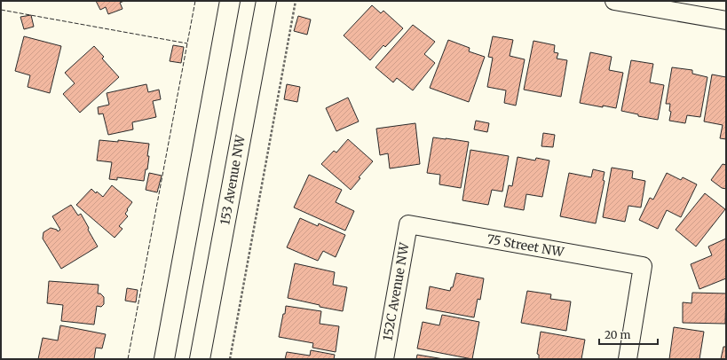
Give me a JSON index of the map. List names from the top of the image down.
{
  "streets": {
    "main road": ["153 Avenue NW"],
    "street": ["75 Street NW", "152C Avenue NW"]
  },
  "crossings": [
    ["75 Street NW", "152C Avenue NW"]
  ],
  "scale_bar": "20 m"
}
